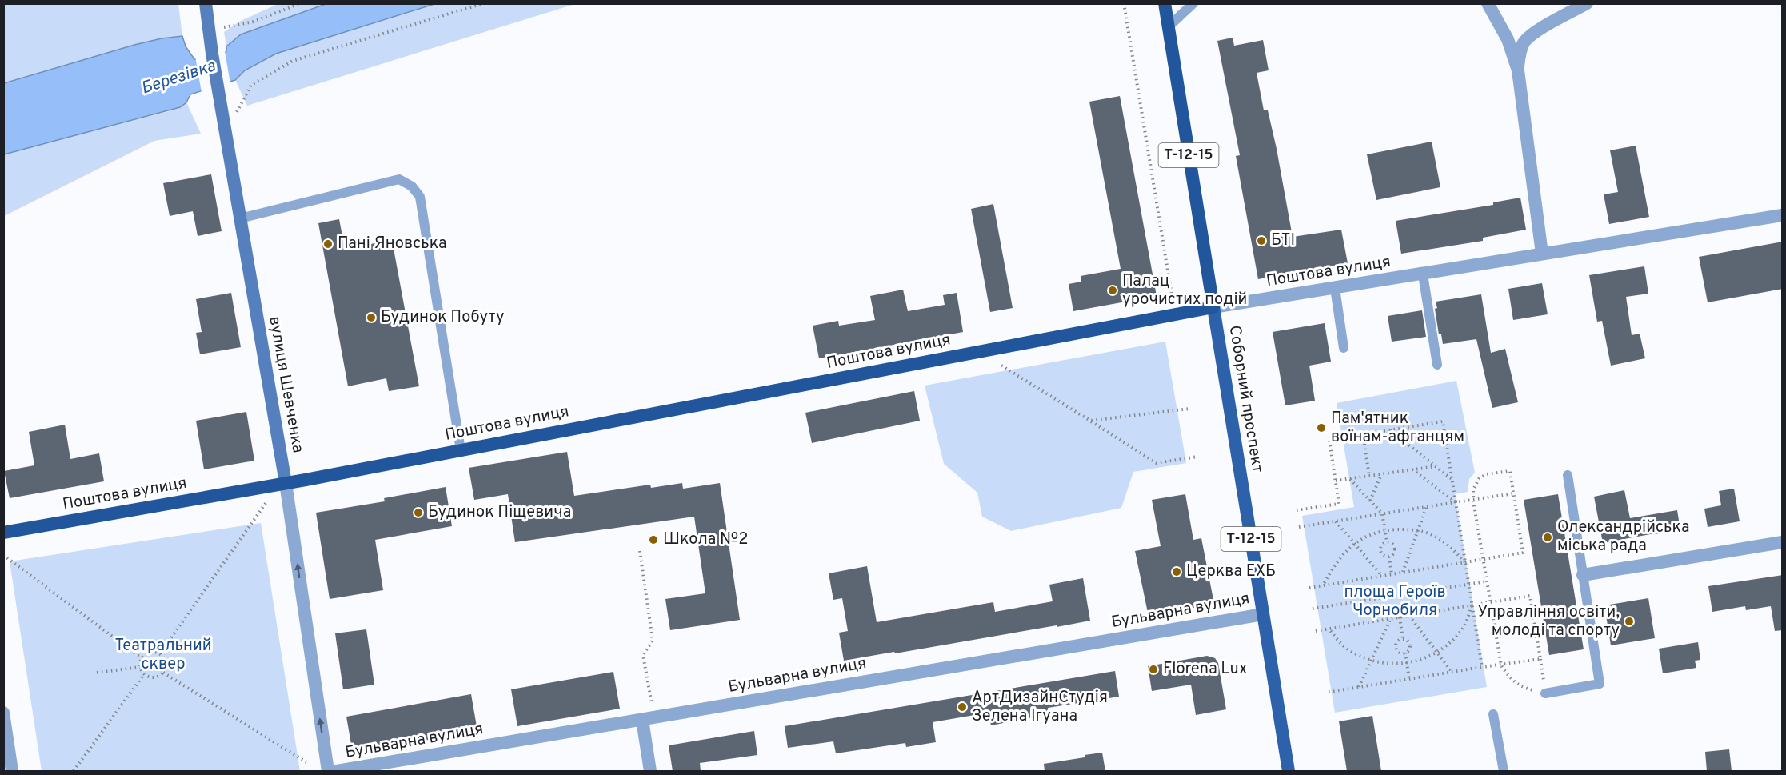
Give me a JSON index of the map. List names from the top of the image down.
{
  "streets": {
    "highway": ["Т-12-15", "Поштова вулиця", "Соборний проспект"],
    "main road": ["вулиця Шевченка"],
    "street": ["Бульварна вулиця"]
  },
  "crossings": [
    ["Поштова вулиця", "вулиця Шевченка"],
    ["Поштова вулиця", "Соборний проспект"],
    ["Соборний проспект", "Бульварна вулиця"]
  ],
  "one_way": ["вулиця Шевченка"],
  "water": ["Березівка"],
  "parks": ["площа Героїв Чорнобиля", "Театральний сквер"],
  "places": [
    "БТІ",
    "Пані Яновська",
    "Палац урочистих подій",
    "Будинок Побуту",
    "Пам'ятник воїнам-афганцям",
    "Будинок Піщевича",
    "Олександрійська міська рада",
    "Школа №2",
    "Церква ЕХБ",
    "Управління освіти, молоді та спорту",
    "Florena Lux",
    "АртДизайнСтудія Зелена Ігуана"
  ]
}
